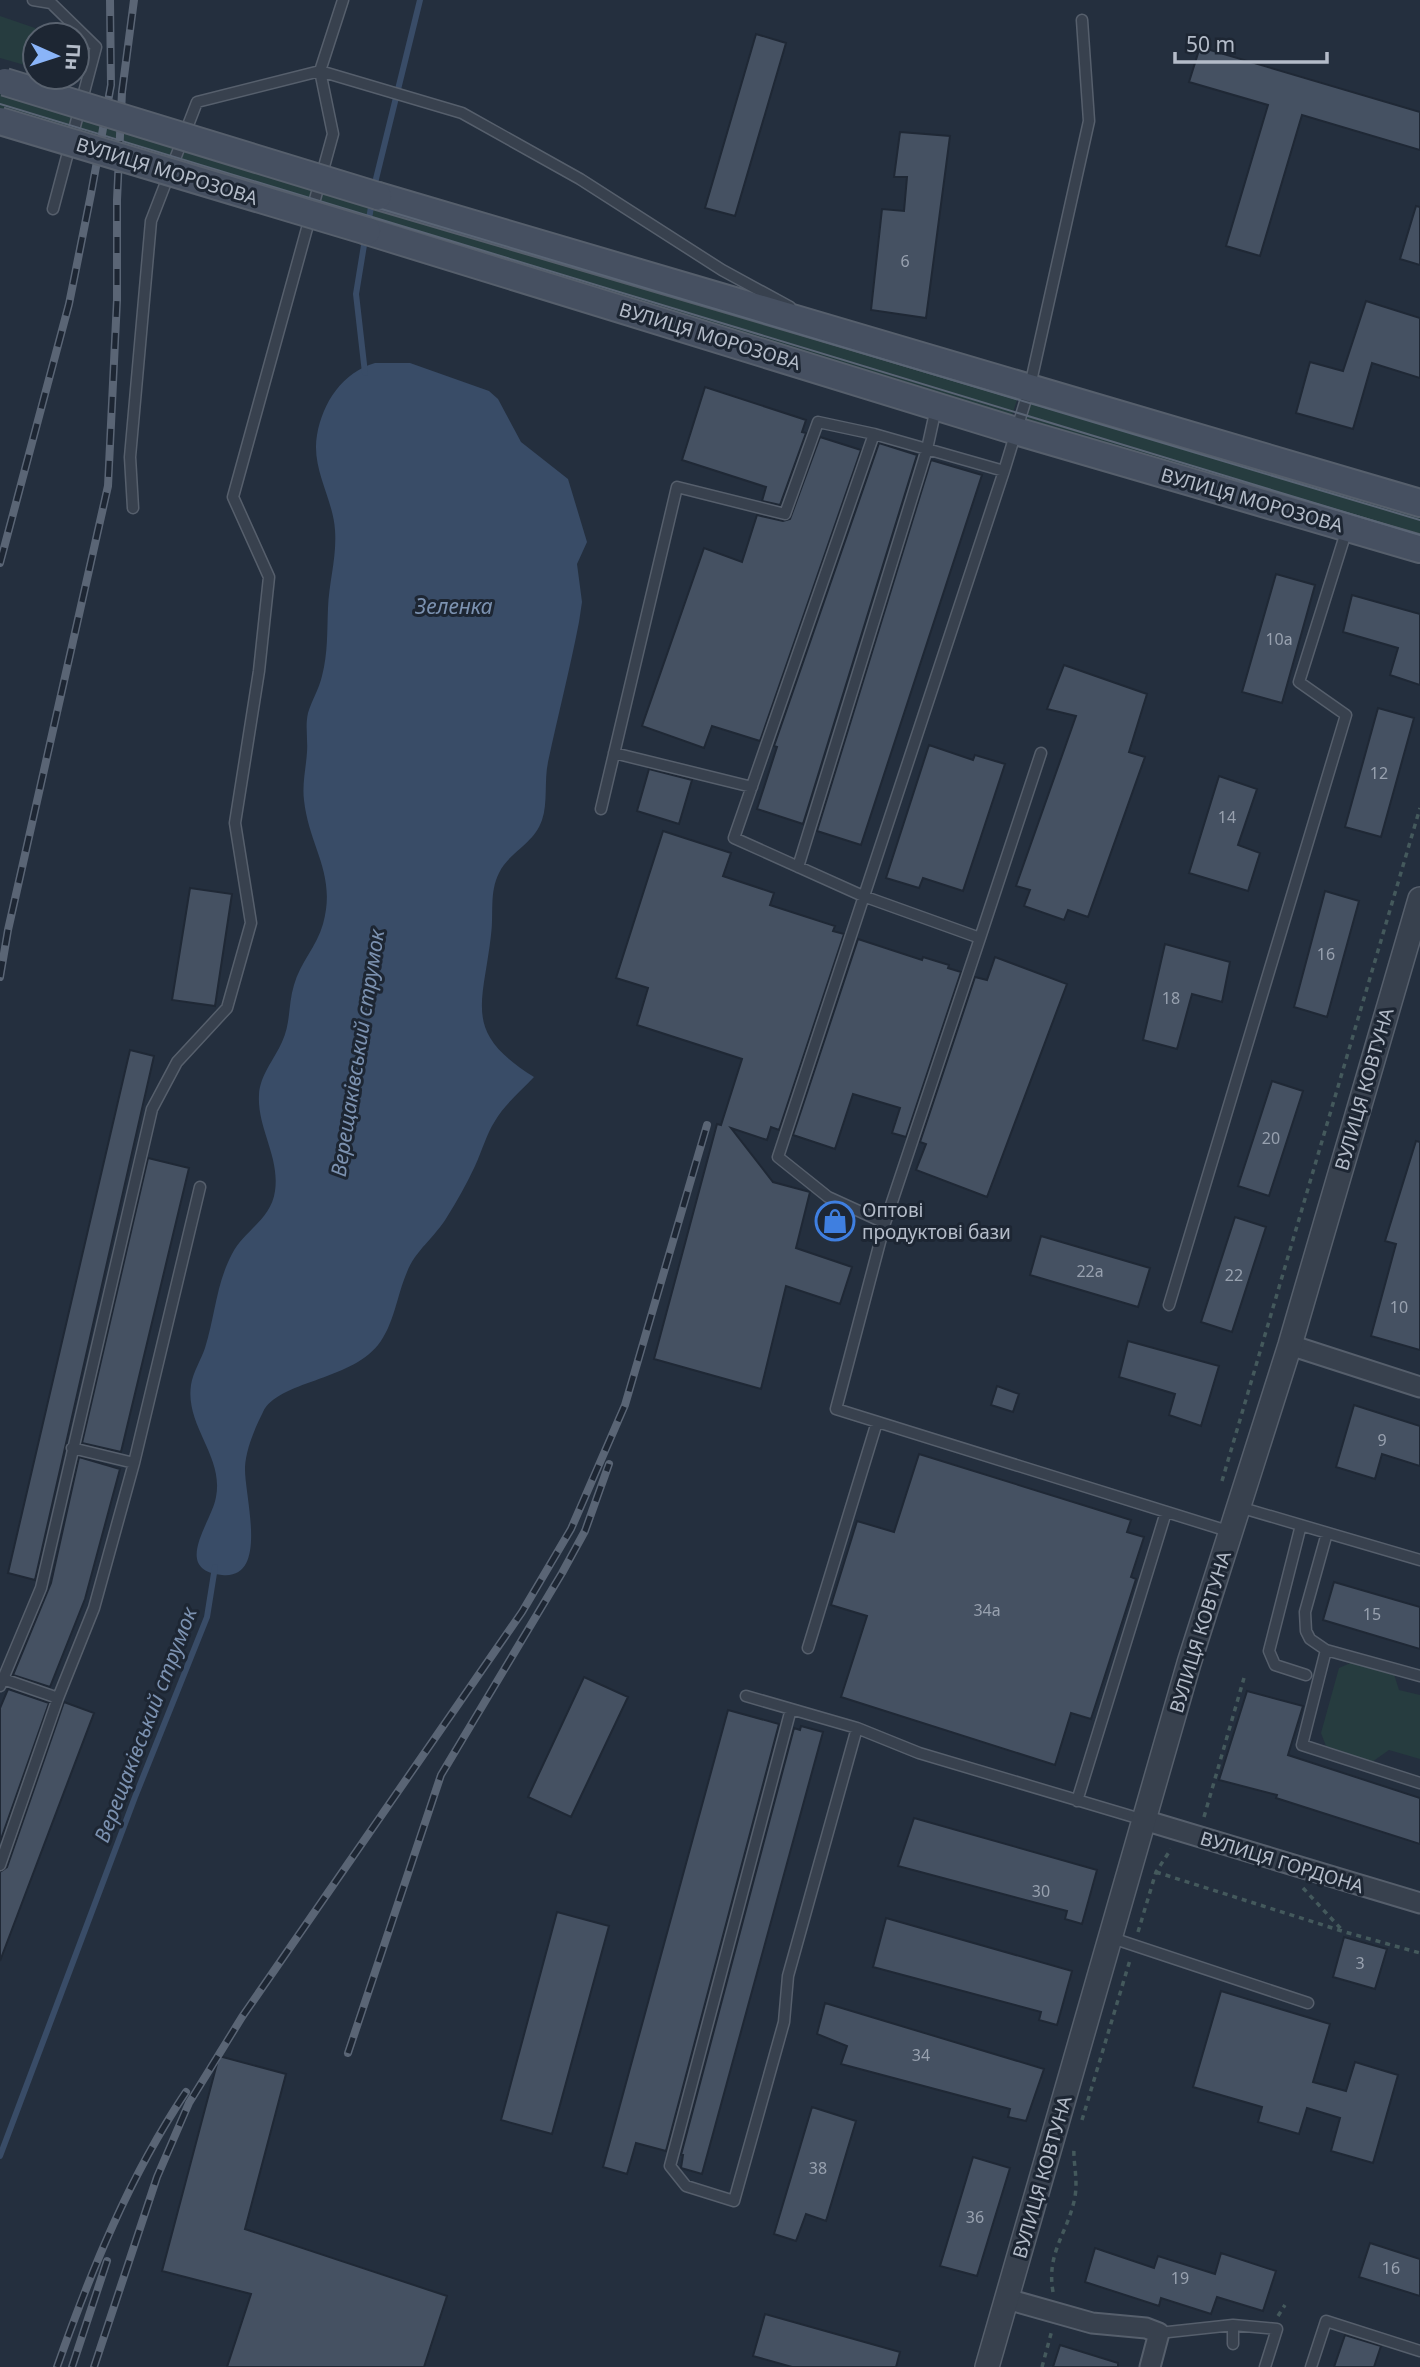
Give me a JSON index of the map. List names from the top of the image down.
{
  "streets": {
    "main road": ["ВУЛИЦЯ МОРОЗОВА"],
    "street": ["ВУЛИЦЯ КОВТУНА", "ВУЛИЦЯ ГОРДОНА"]
  },
  "crossings": [
    ["ВУЛИЦЯ КОВТУНА", "ВУЛИЦЯ ГОРДОНА"]
  ],
  "water": ["Зеленка", "Верещаківський струмок"],
  "places": {
    "shop": ["Оптові продуктові бази"]
  },
  "house_numbers": [
    "6",
    "10а",
    "12",
    "14",
    "16",
    "18",
    "20",
    "22а",
    "22",
    "10",
    "9",
    "34а",
    "15",
    "30",
    "3",
    "34",
    "38",
    "36",
    "16",
    "19"
  ],
  "scale_bar": "50 m",
  "north": "right"
}
